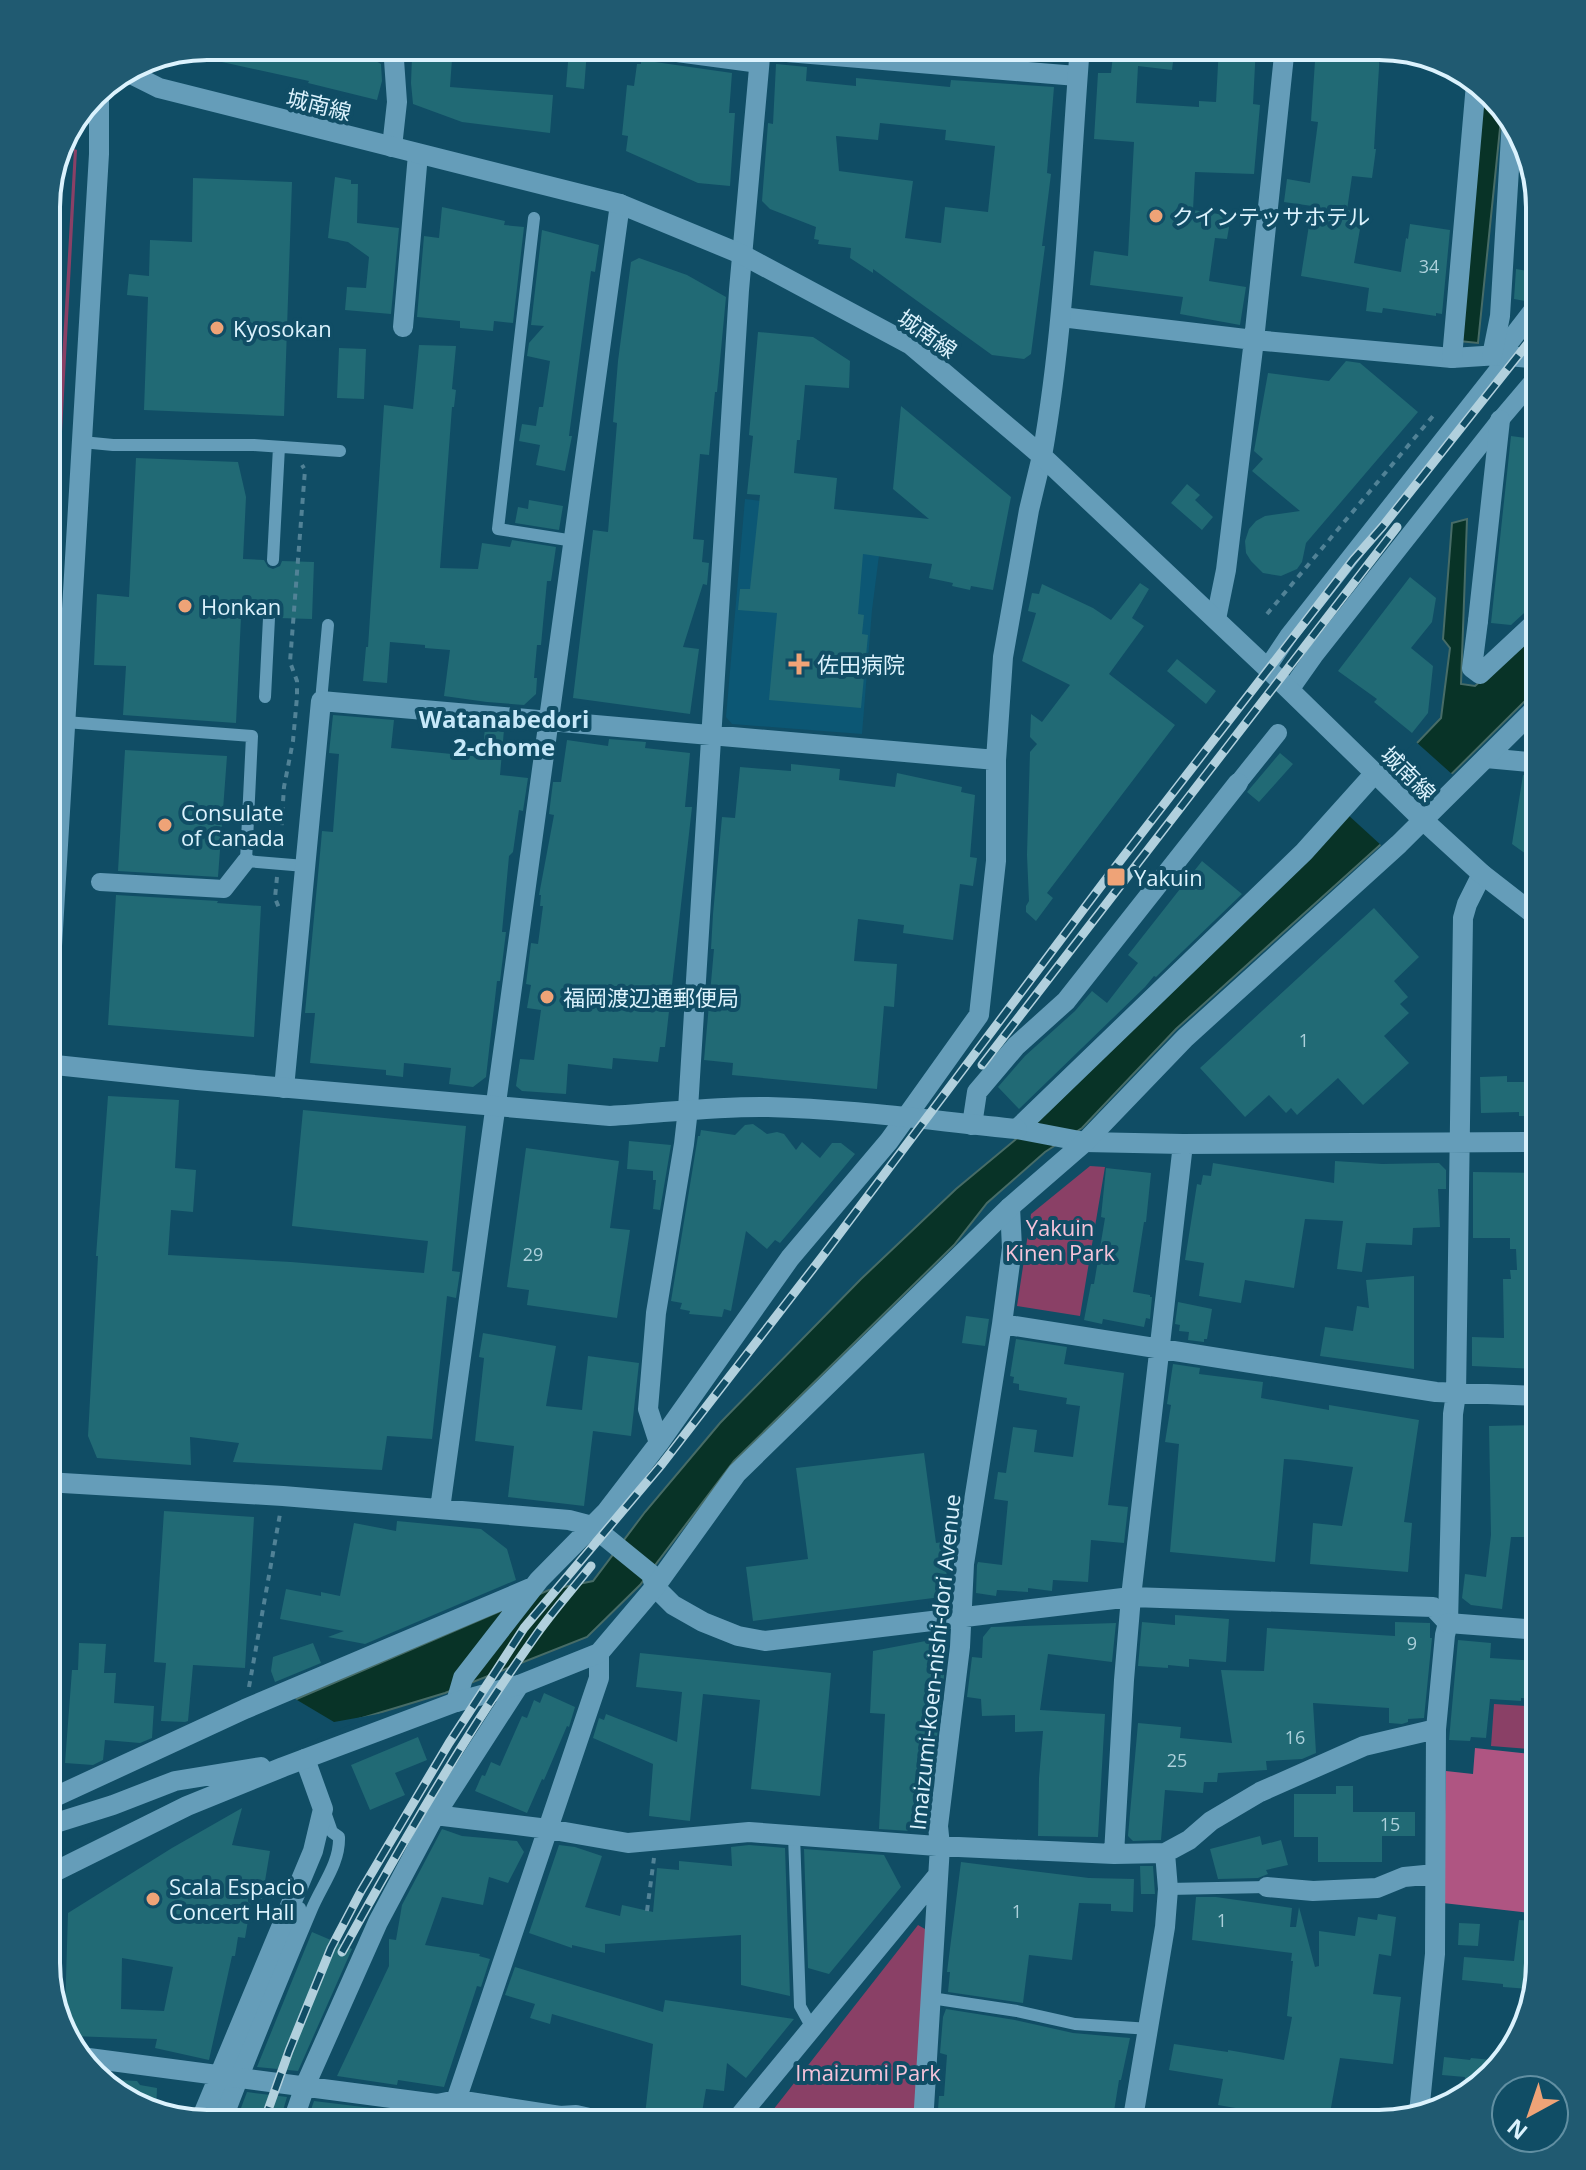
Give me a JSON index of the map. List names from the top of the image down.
{
  "streets": {
    "street": ["城南線", "Imaizumi-koen-nishi-dori Avenue"]
  },
  "districts": ["Watanabedori 2-chome"],
  "parks": ["Yakuin Kinen Park", "Imaizumi Park"],
  "places": {
    "other": [
      "クインテッサホテル",
      "Kyosokan",
      "Honkan",
      "Consulate of Canada",
      "福岡渡辺通郵便局",
      "Scala Espacio Concert Hall"
    ],
    "health": ["佐田病院"],
    "transit": ["Yakuin"]
  },
  "house_numbers": [
    "34",
    "1",
    "29",
    "9",
    "16",
    "25",
    "15",
    "1",
    "1"
  ],
  "north": "bottom left"
}
